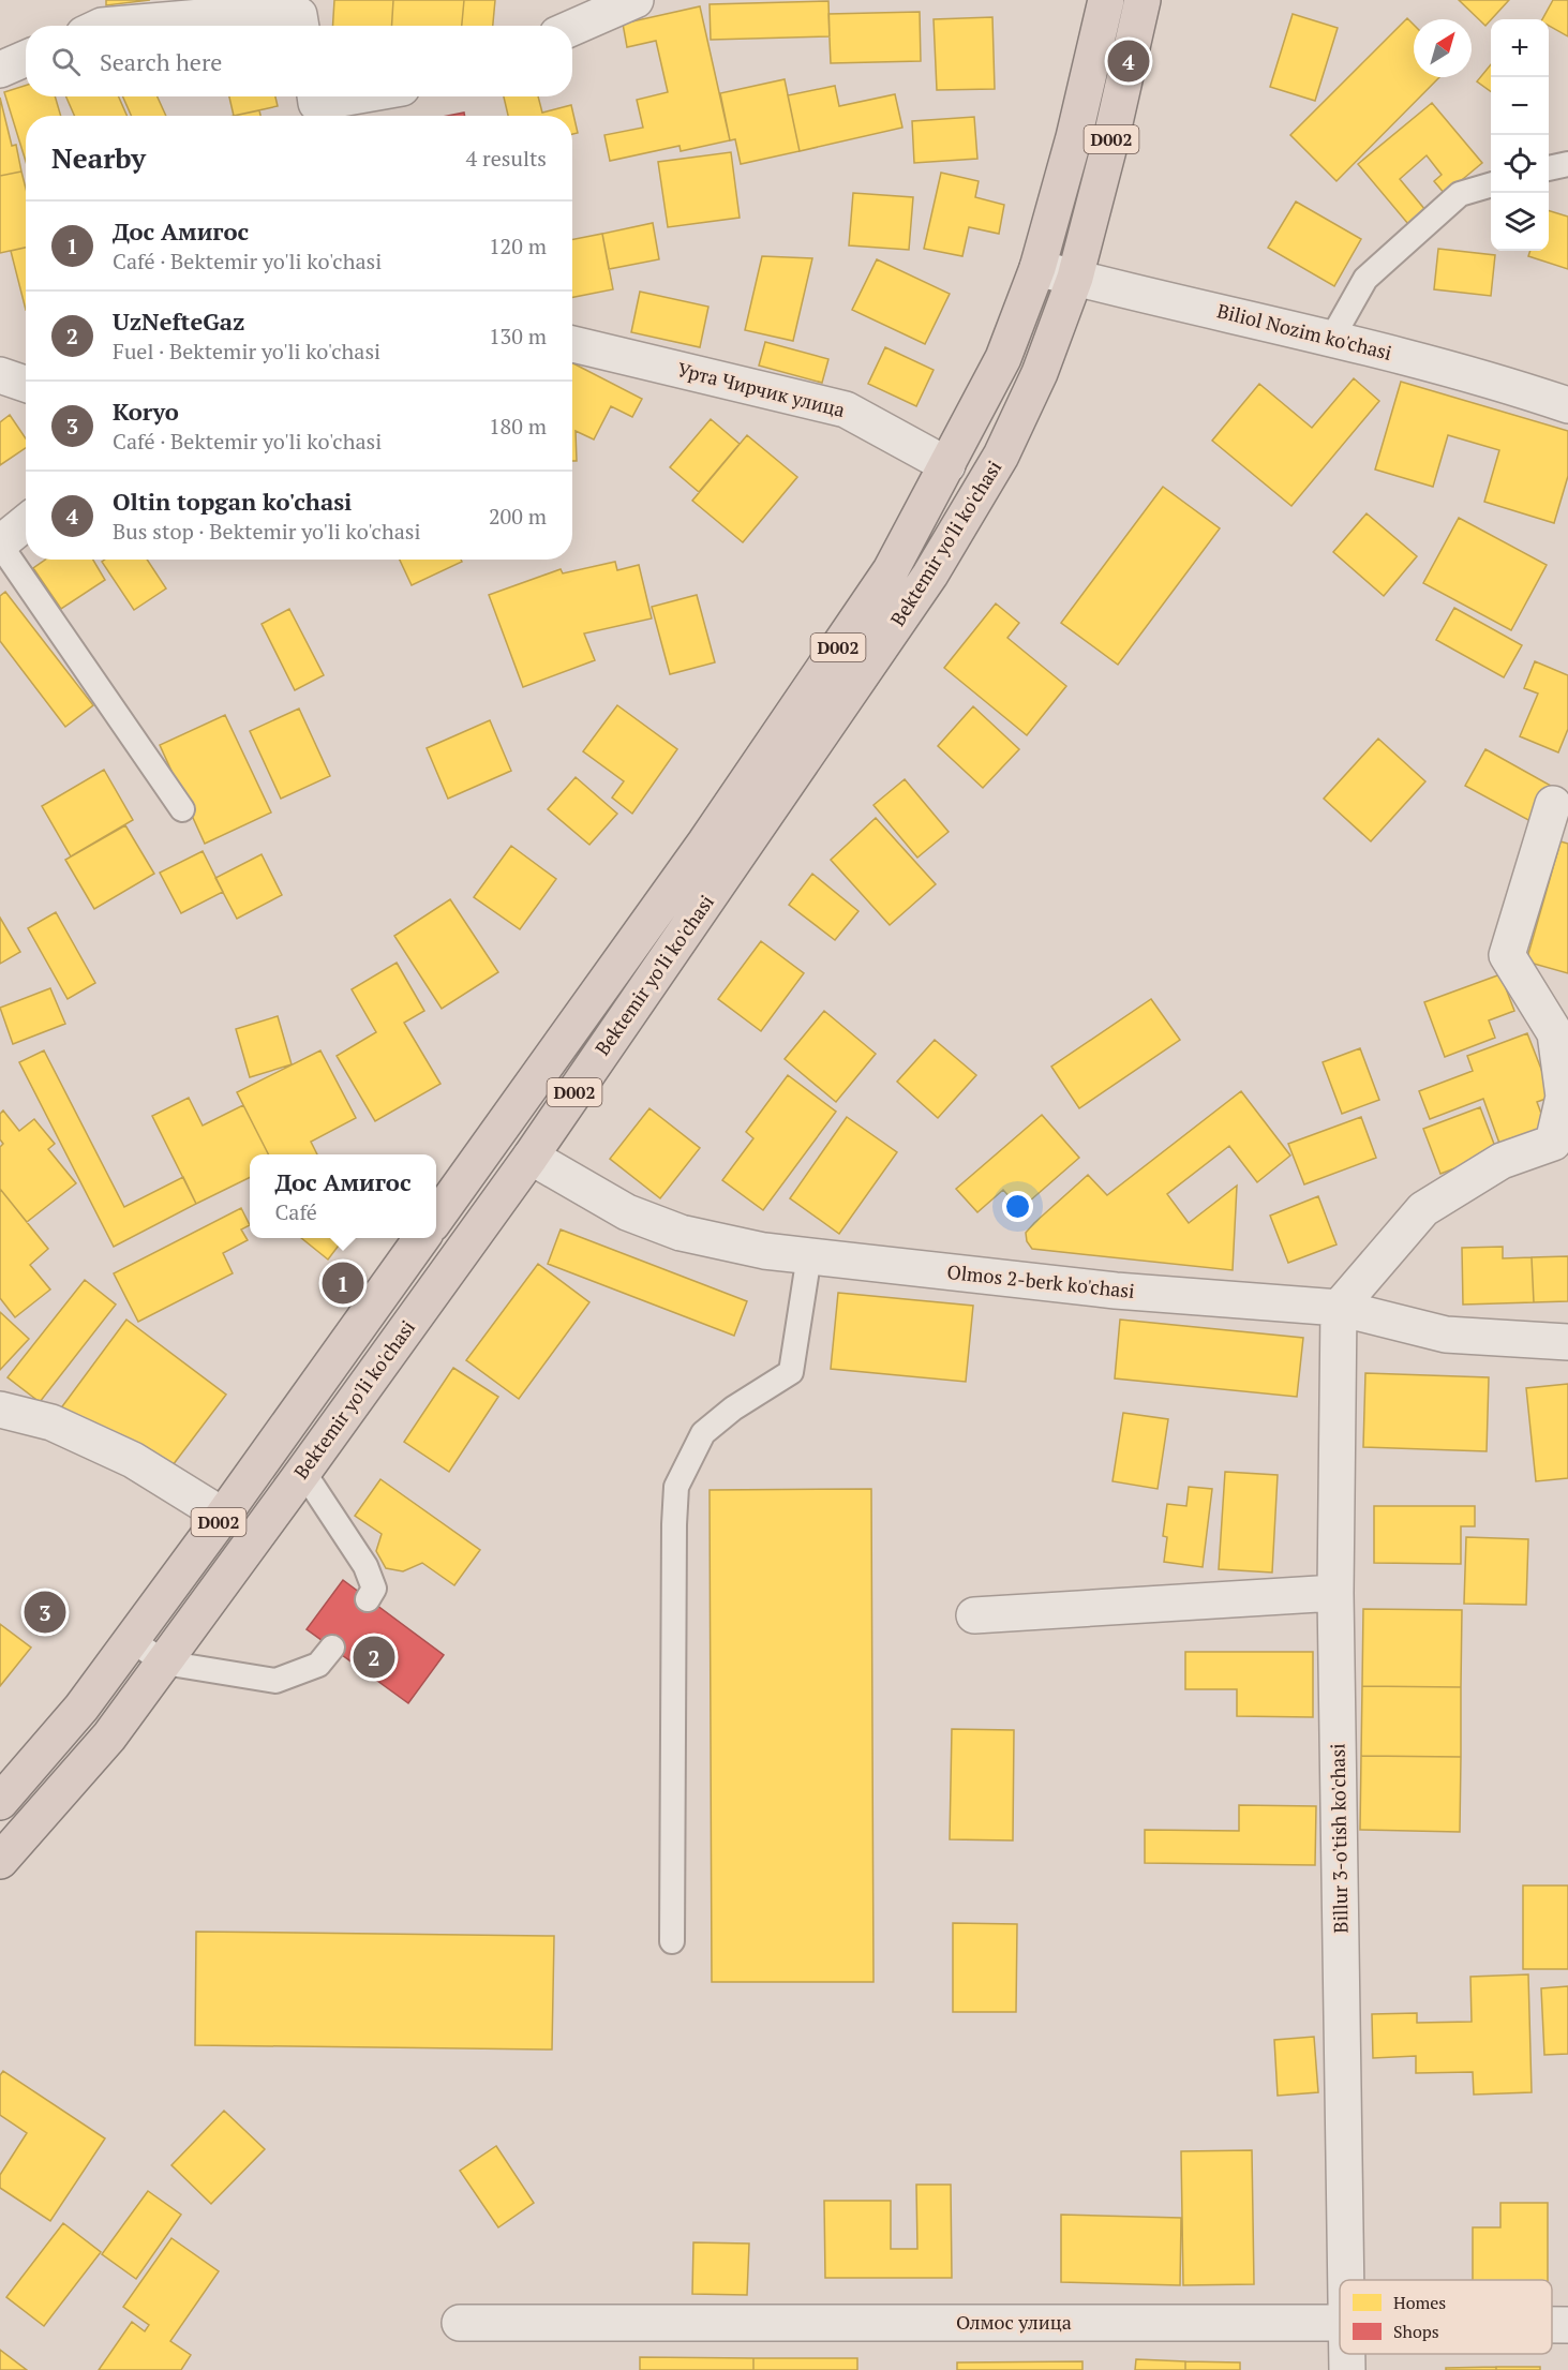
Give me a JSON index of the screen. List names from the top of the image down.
{
  "streets": {
    "highway": ["D002", "Bektemir yo'li ko'chasi"],
    "street": [
      "Biliol Nozim ko'chasi",
      "Урта Чирчик улица",
      "Olmos 2-berk ko'chasi",
      "Billur 3-o'tish ko'chasi",
      "Олмос улица"
    ]
  },
  "crossings": [
    ["Biliol Nozim ko'chasi", "Bektemir yo'li ko'chasi"],
    ["Урта Чирчик улица", "Bektemir yo'li ko'chasi"],
    ["Bektemir yo'li ko'chasi", "Olmos 2-berk ko'chasi"],
    ["Olmos 2-berk ko'chasi", "Billur 3-o'tish ko'chasi"]
  ],
  "legend": ["Homes", "Shops"],
  "north": "top right",
  "page": {
    "map_buttons": ["+", "−"],
    "search": "Search here",
    "pins": [
      "4",
      "1",
      "3",
      "2"
    ],
    "heading": ["Nearby", "4 results"],
    "list": [
      {
        "mark": "1",
        "name": "Дос Амигос",
        "note": "Café · Bektemir yo'li ko'chasi",
        "value": "120 m"
      },
      {
        "mark": "2",
        "name": "UzNefteGaz",
        "note": "Fuel · Bektemir yo'li ko'chasi",
        "value": "130 m"
      },
      {
        "mark": "3",
        "name": "Koryo",
        "note": "Café · Bektemir yo'li ko'chasi",
        "value": "180 m"
      },
      {
        "mark": "4",
        "name": "Oltin topgan ko'chasi",
        "note": "Bus stop · Bektemir yo'li ko'chasi",
        "value": "200 m"
      }
    ],
    "popup": ["Дос Амигос", "Café"]
  }
}
